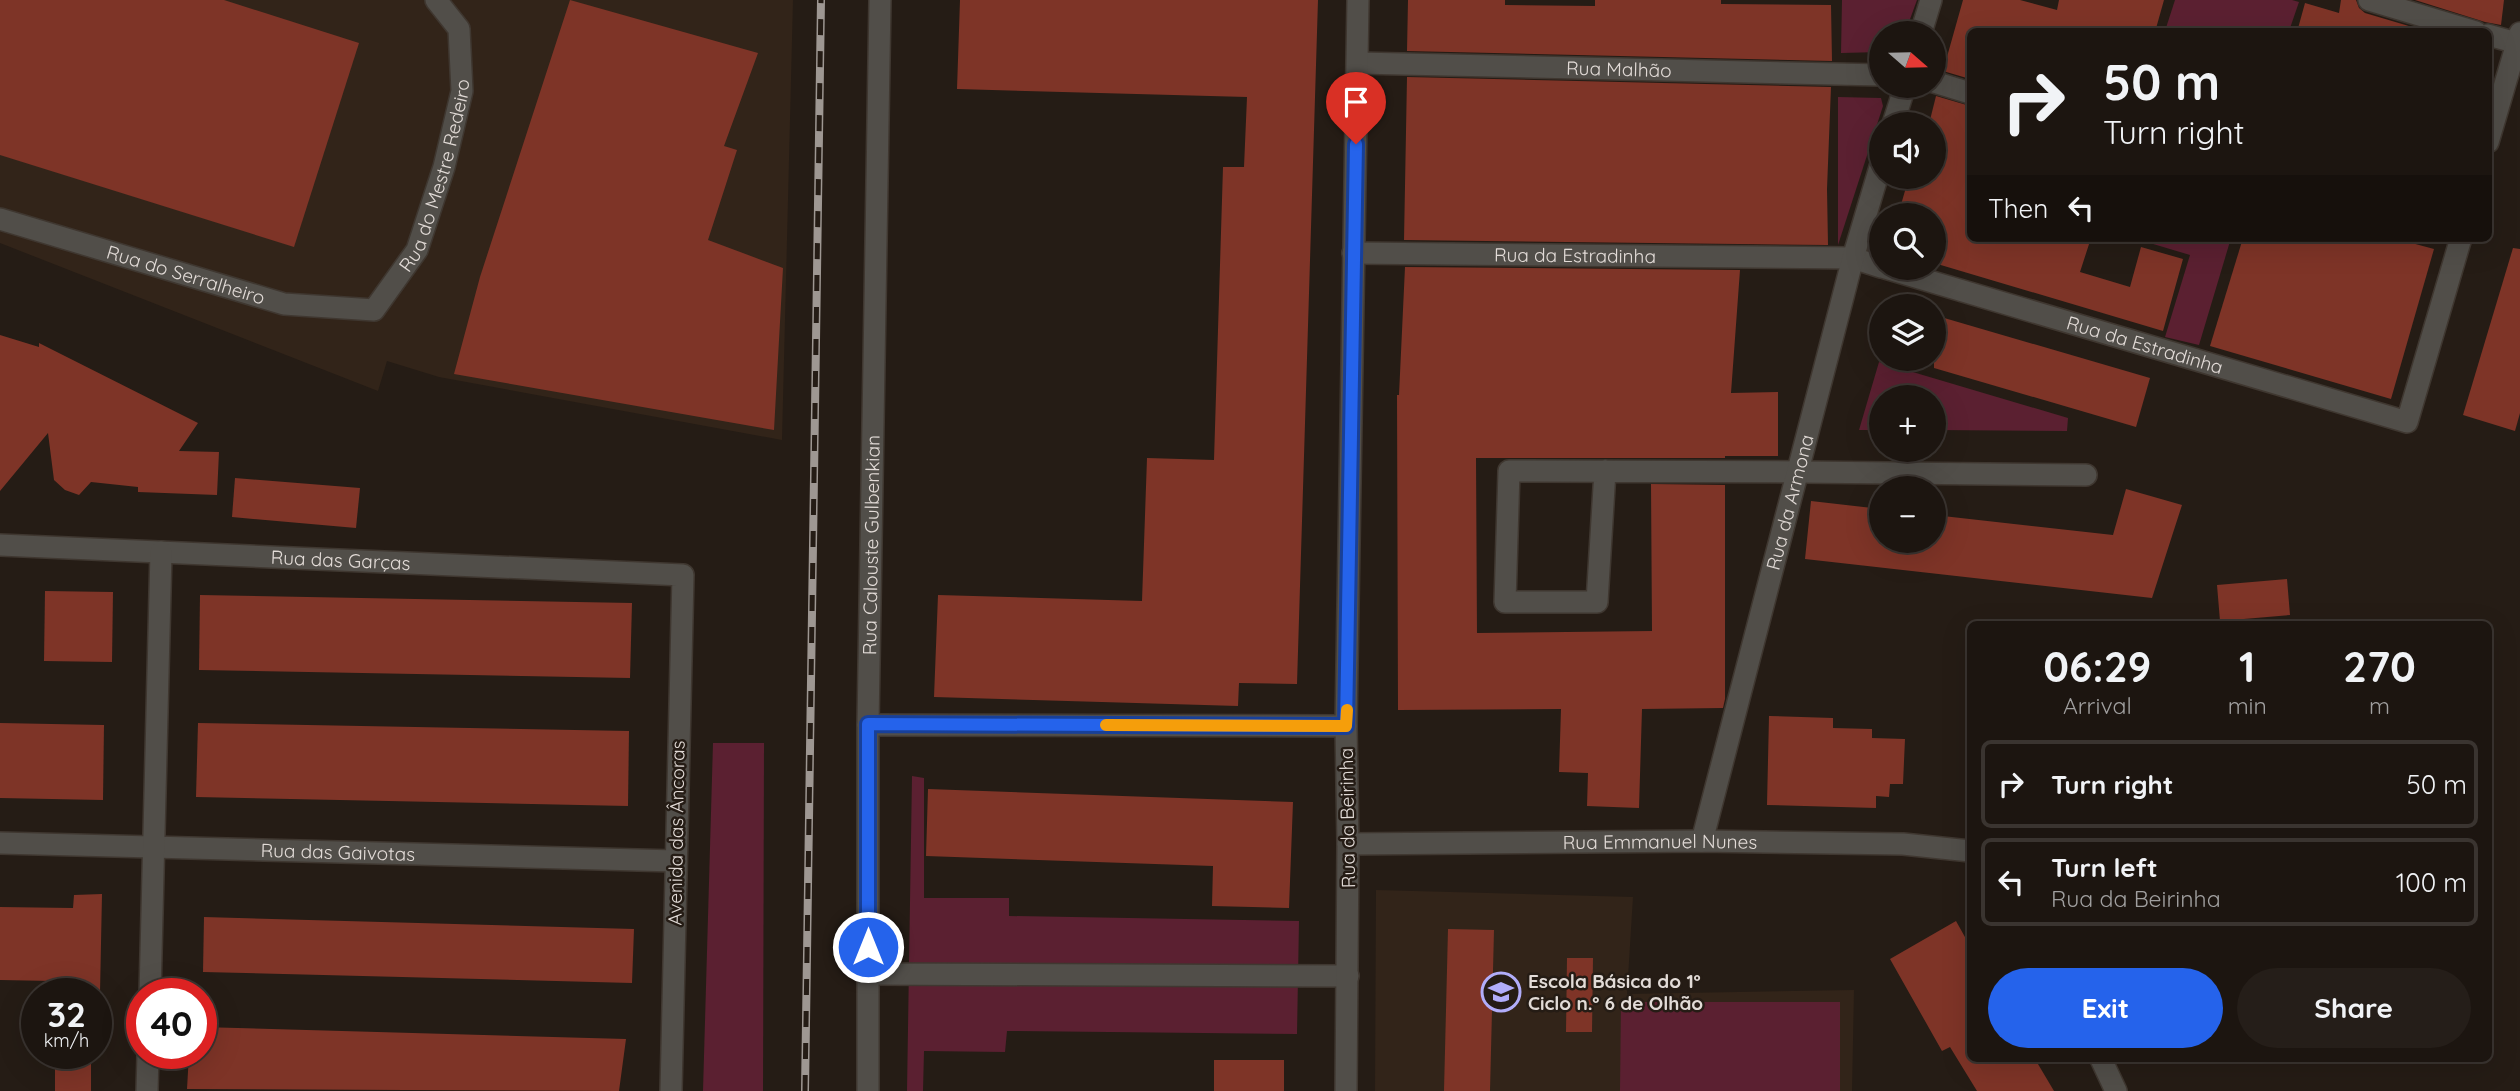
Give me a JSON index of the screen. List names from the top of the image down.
{
  "streets": {
    "street": [
      "Rua Malhão",
      "Rua do Mestre Redeiro",
      "Rua da Estradinha",
      "Rua do Serralheiro",
      "Rua da Armona",
      "Rua Calouste Gulbenkian",
      "Rua das Garças",
      "Rua da Beirinha",
      "Avenida das Âncoras",
      "Rua Emmanuel Nunes",
      "Rua das Gaivotas"
    ]
  },
  "crossings": [
    ["Rua Malhão", "Rua da Beirinha"],
    ["Rua do Mestre Redeiro", "Rua do Serralheiro"],
    ["Rua da Estradinha", "Rua da Armona"],
    ["Rua da Estradinha", "Rua da Beirinha"],
    ["Rua da Armona", "Rua Emmanuel Nunes"],
    ["Rua das Garças", "Avenida das Âncoras"],
    ["Rua da Beirinha", "Rua Emmanuel Nunes"],
    ["Avenida das Âncoras", "Rua das Gaivotas"]
  ],
  "places": {
    "school or university": ["Escola Básica do 1º Ciclo n.º 6 de Olhão"]
  },
  "north": "right",
  "page": {
    "map_buttons": ["+", "−"],
    "turn": ["50 m", "Turn right"],
    "then": "Then",
    "eta": [
      "06:29",
      "Arrival",
      "1",
      "min",
      "270",
      "m"
    ],
    "list": [
      {
        "name": "Turn right",
        "value": "50 m"
      },
      {
        "name": "Turn left",
        "note": "Rua da Beirinha",
        "value": "100 m"
      }
    ],
    "buttons": ["Exit", "Share"],
    "speed": "32 km/h",
    "limit": "40"
  }
}
